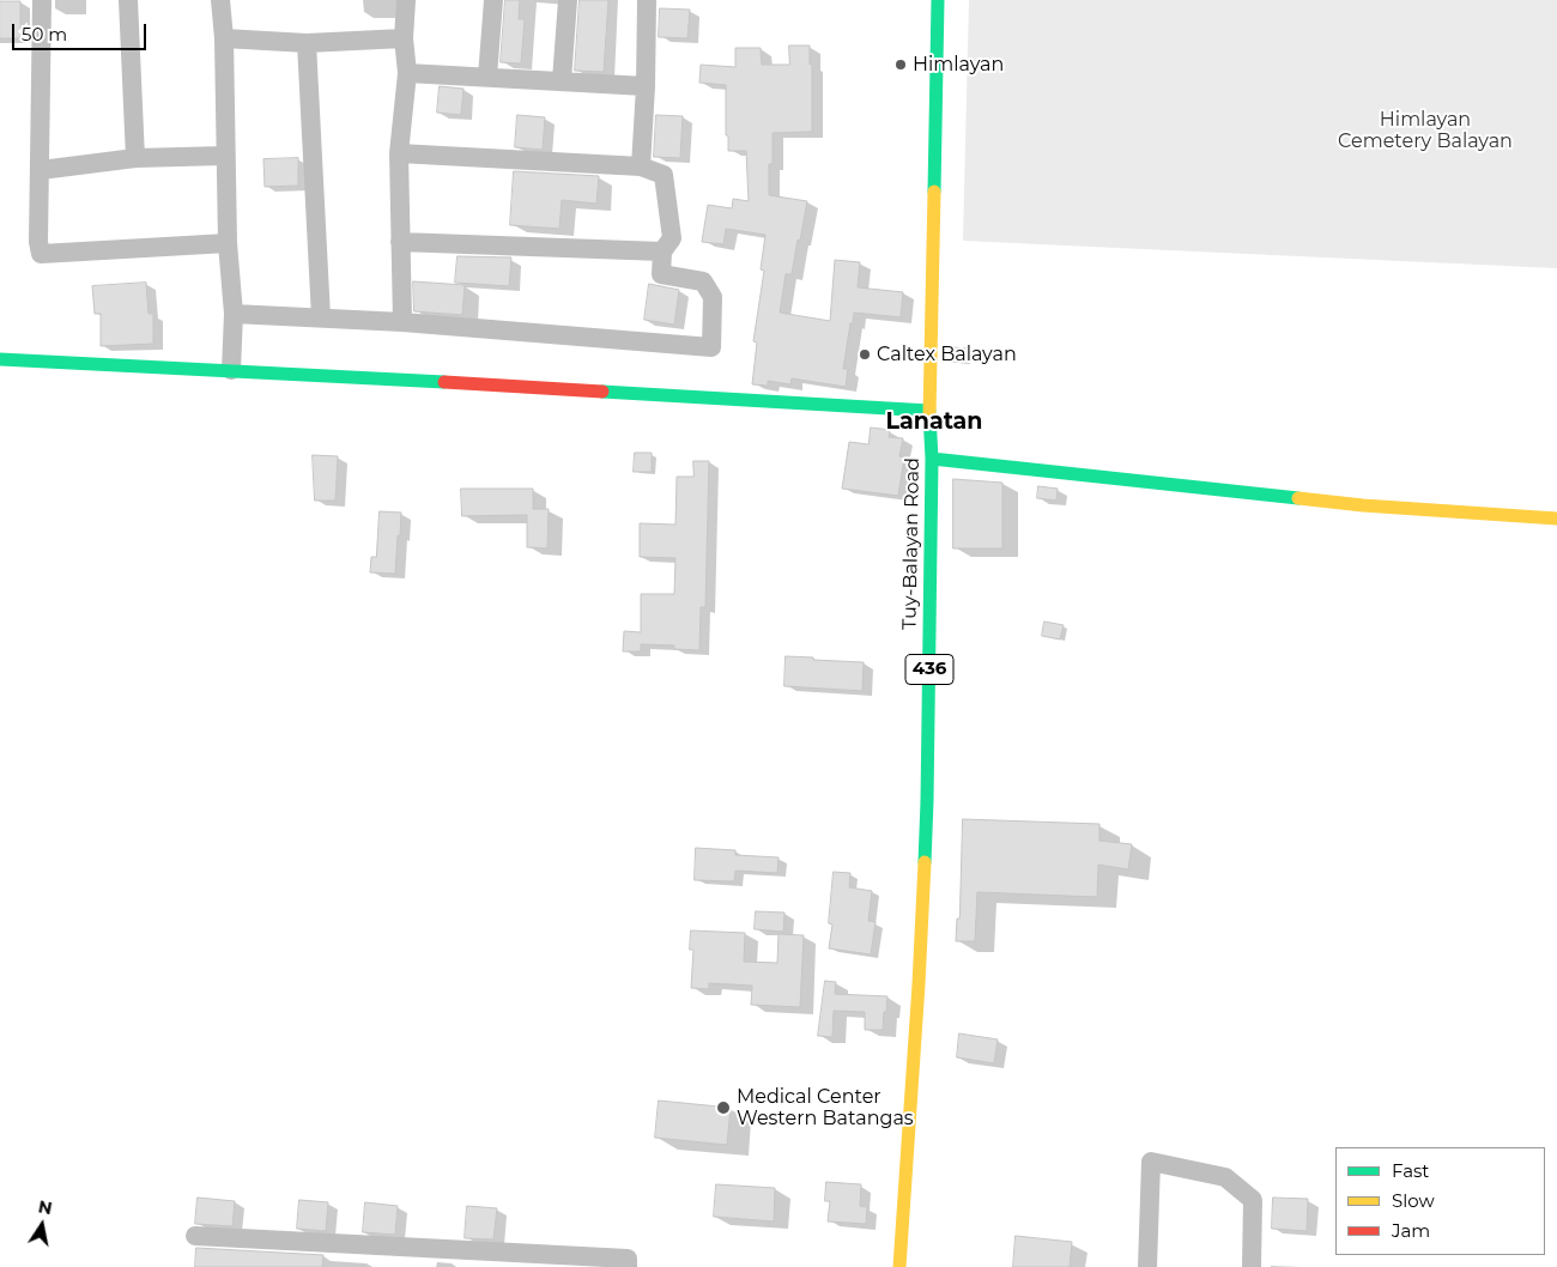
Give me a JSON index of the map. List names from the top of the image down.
{
  "streets": {
    "street": ["Tuy-Balayan Road", "436"]
  },
  "districts": ["Lanatan"],
  "parks": ["Himlayan Cemetery Balayan"],
  "places": ["Himlayan", "Caltex Balayan", "Medical Center Western Batangas"],
  "legend": ["Fast", "Slow", "Jam"],
  "scale_bar": "50 m",
  "north": "top"
}
